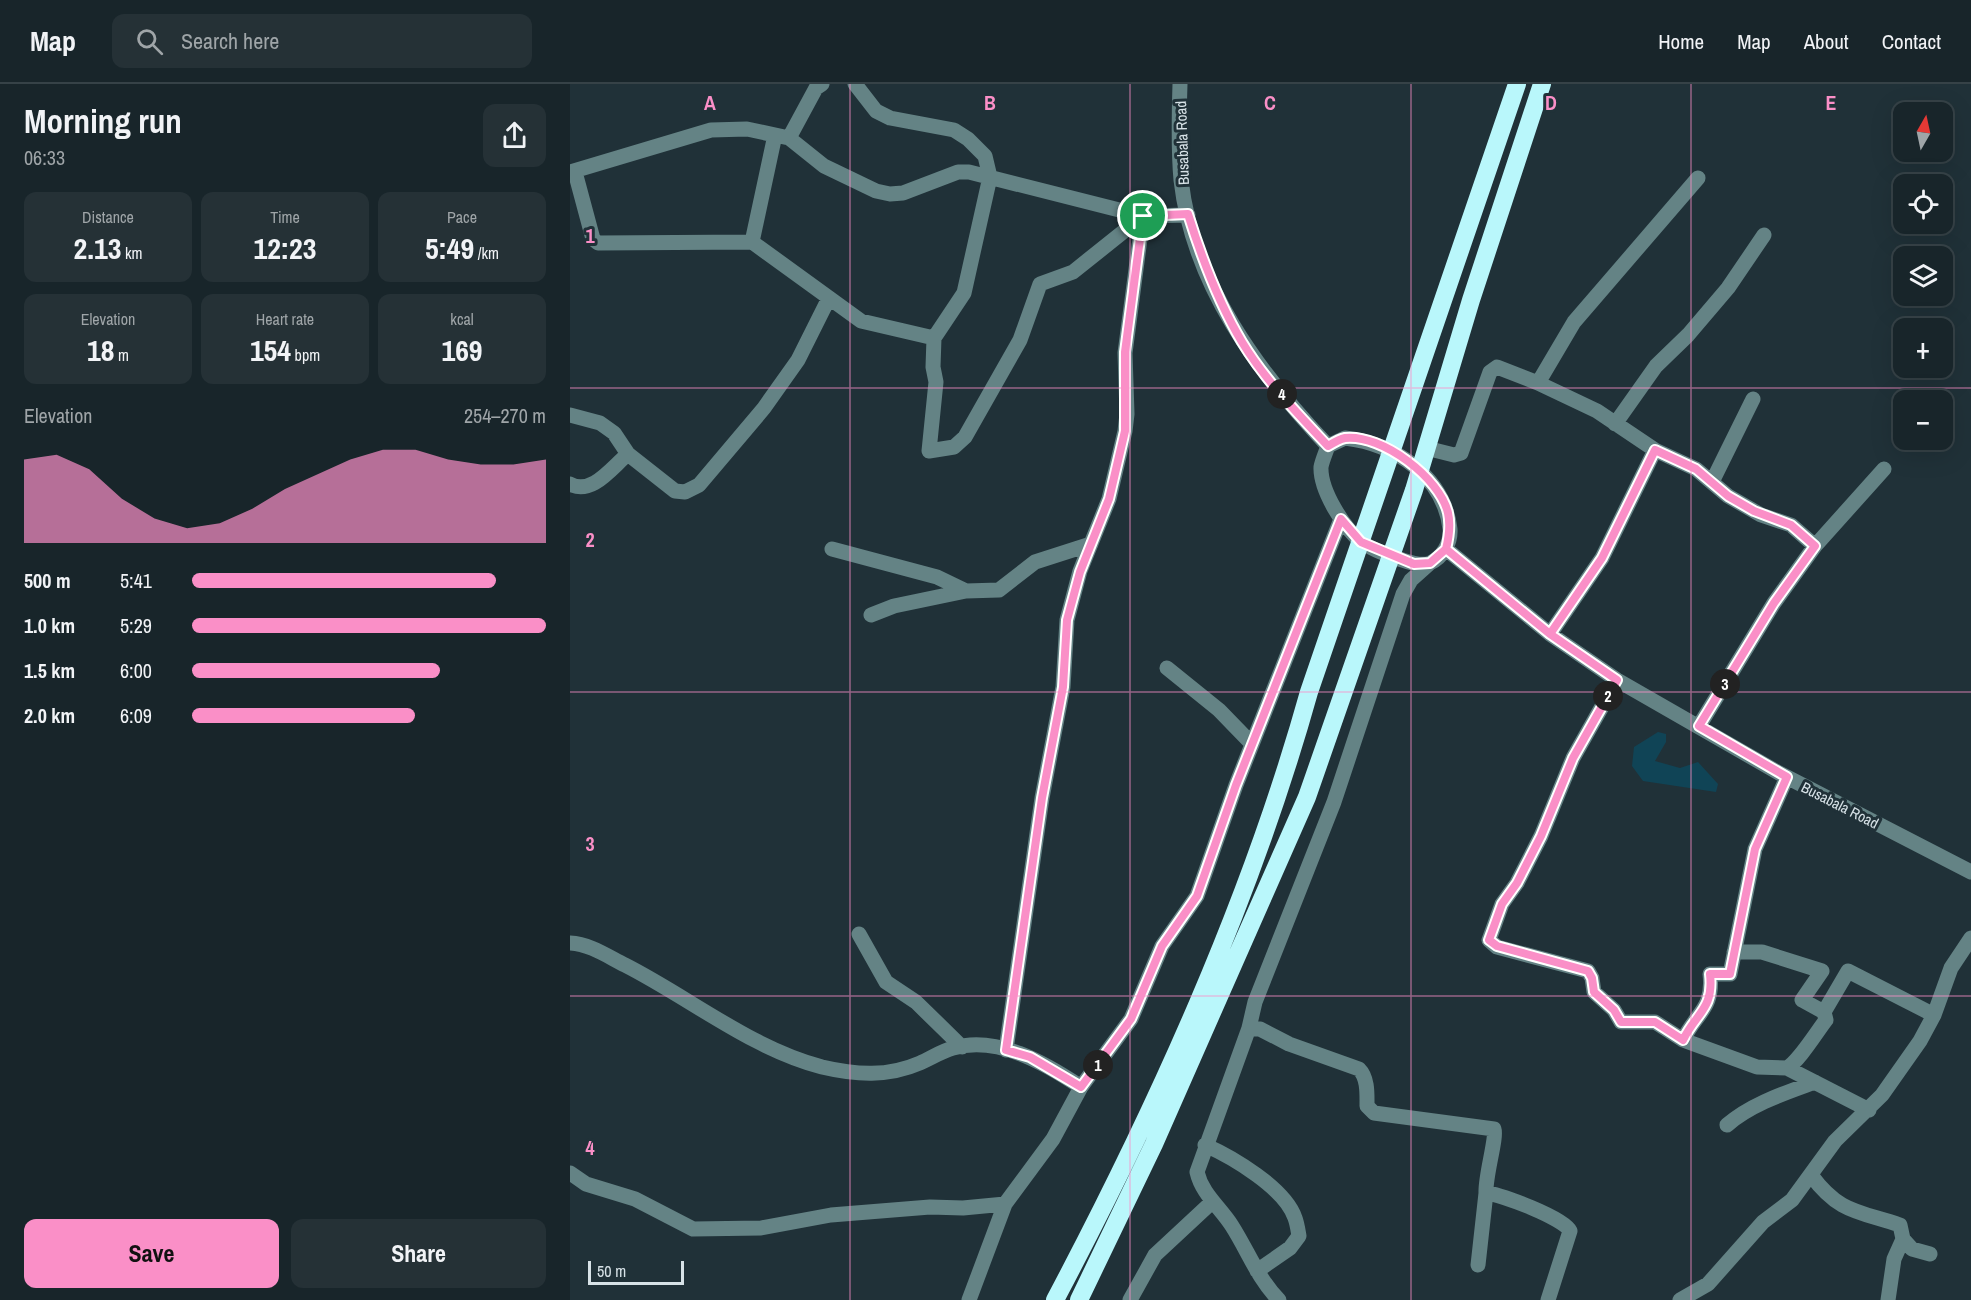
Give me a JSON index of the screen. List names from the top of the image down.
{
  "streets": {
    "street": ["Busabala Road"]
  },
  "scale_bar": "50 m",
  "north": "top",
  "page": {
    "header": "Map",
    "search": "Search here",
    "nav": [
      "Home",
      "Map",
      "About",
      "Contact"
    ],
    "heading": ["Morning run", "06:33"],
    "map_buttons": ["+", "−"],
    "stats": [
      ["Distance", "2.13 km"],
      ["Time", "12:23"],
      ["Pace", "5:49 /km"],
      ["Elevation", "18 m"],
      ["Heart rate", "154 bpm"],
      ["kcal", "169"]
    ],
    "pins": [
      "4",
      "3",
      "2",
      "1"
    ],
    "chart": ["Elevation", "254–270 m"],
    "list": [
      {
        "name": "500 m",
        "note": "5:41"
      },
      {
        "name": "1.0 km",
        "note": "5:29"
      },
      {
        "name": "1.5 km",
        "note": "6:00"
      },
      {
        "name": "2.0 km",
        "note": "6:09"
      }
    ],
    "buttons": ["Save", "Share"],
    "scale": "50 m"
  },
  "grid": {
    "columns": [
      "A",
      "B",
      "C",
      "D",
      "E"
    ],
    "rows": [
      "1",
      "2",
      "3",
      "4"
    ]
  }
}
